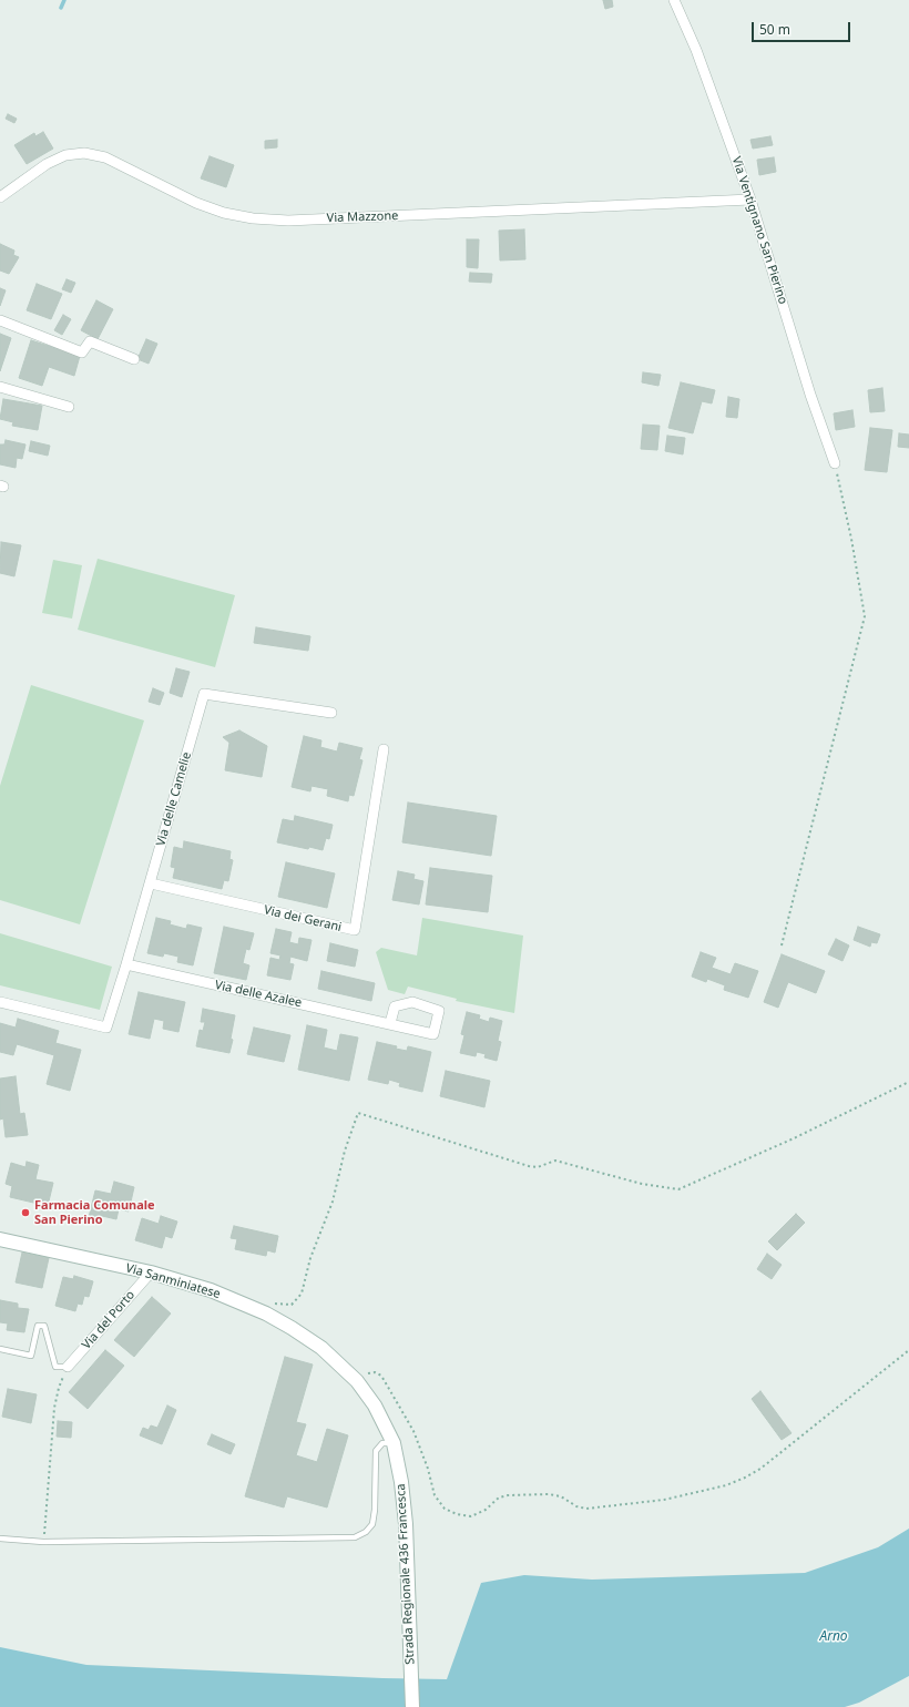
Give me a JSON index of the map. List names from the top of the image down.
{
  "streets": {
    "street": [
      "Via Mazzone",
      "Via Ventignano San Pierino",
      "Via delle Camelie",
      "Via dei Gerani",
      "Via delle Azalee",
      "Via Sanminiatese",
      "Via del Porto",
      "Strada Regionale 436 Francesca"
    ]
  },
  "crossings": [
    ["Via Mazzone", "Via Ventignano San Pierino"],
    ["Via delle Camelie", "Via dei Gerani"],
    ["Via delle Camelie", "Via delle Azalee"],
    ["Via Sanminiatese", "Via del Porto"],
    ["Via Sanminiatese", "Strada Regionale 436 Francesca"]
  ],
  "water": ["Arno"],
  "places": ["Farmacia Comunale San Pierino"],
  "scale_bar": "50 m"
}
